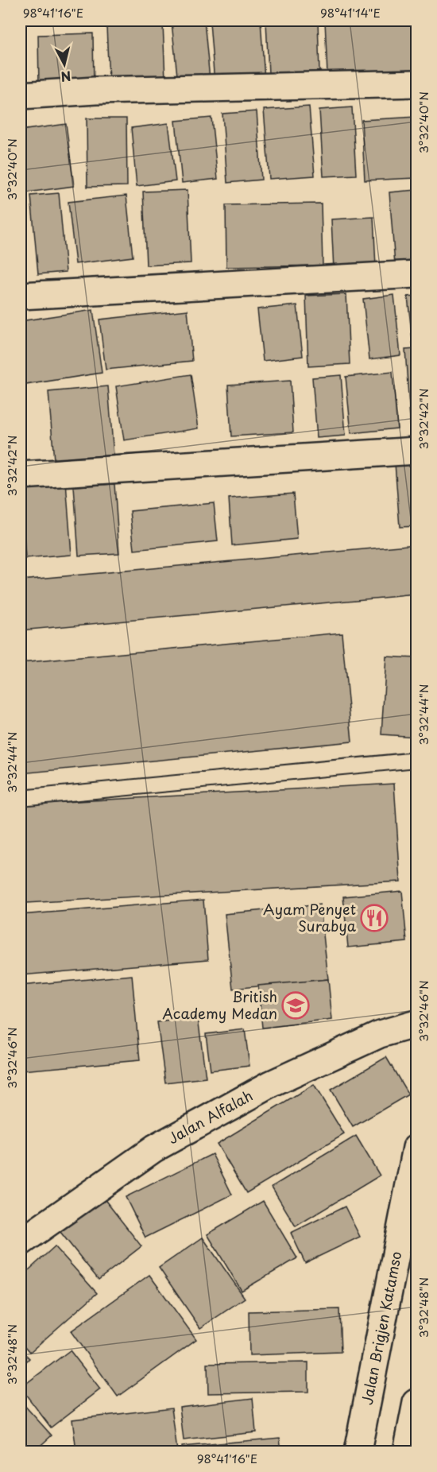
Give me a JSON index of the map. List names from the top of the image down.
{
  "streets": {
    "street": ["Jalan Alfalah", "Jalan Brigjen Katamso"]
  },
  "places": {
    "restaurant": ["Ayam Penyet Surabya"],
    "school or university": ["British Academy Medan"]
  },
  "north": "bottom",
  "coordinates": [
    "98°41'16\"E",
    "98°41'14\"E",
    "3°32'40\"N",
    "3°32'42\"N",
    "3°32'44\"N",
    "3°32'46\"N",
    "3°32'48\"N"
  ]
}
